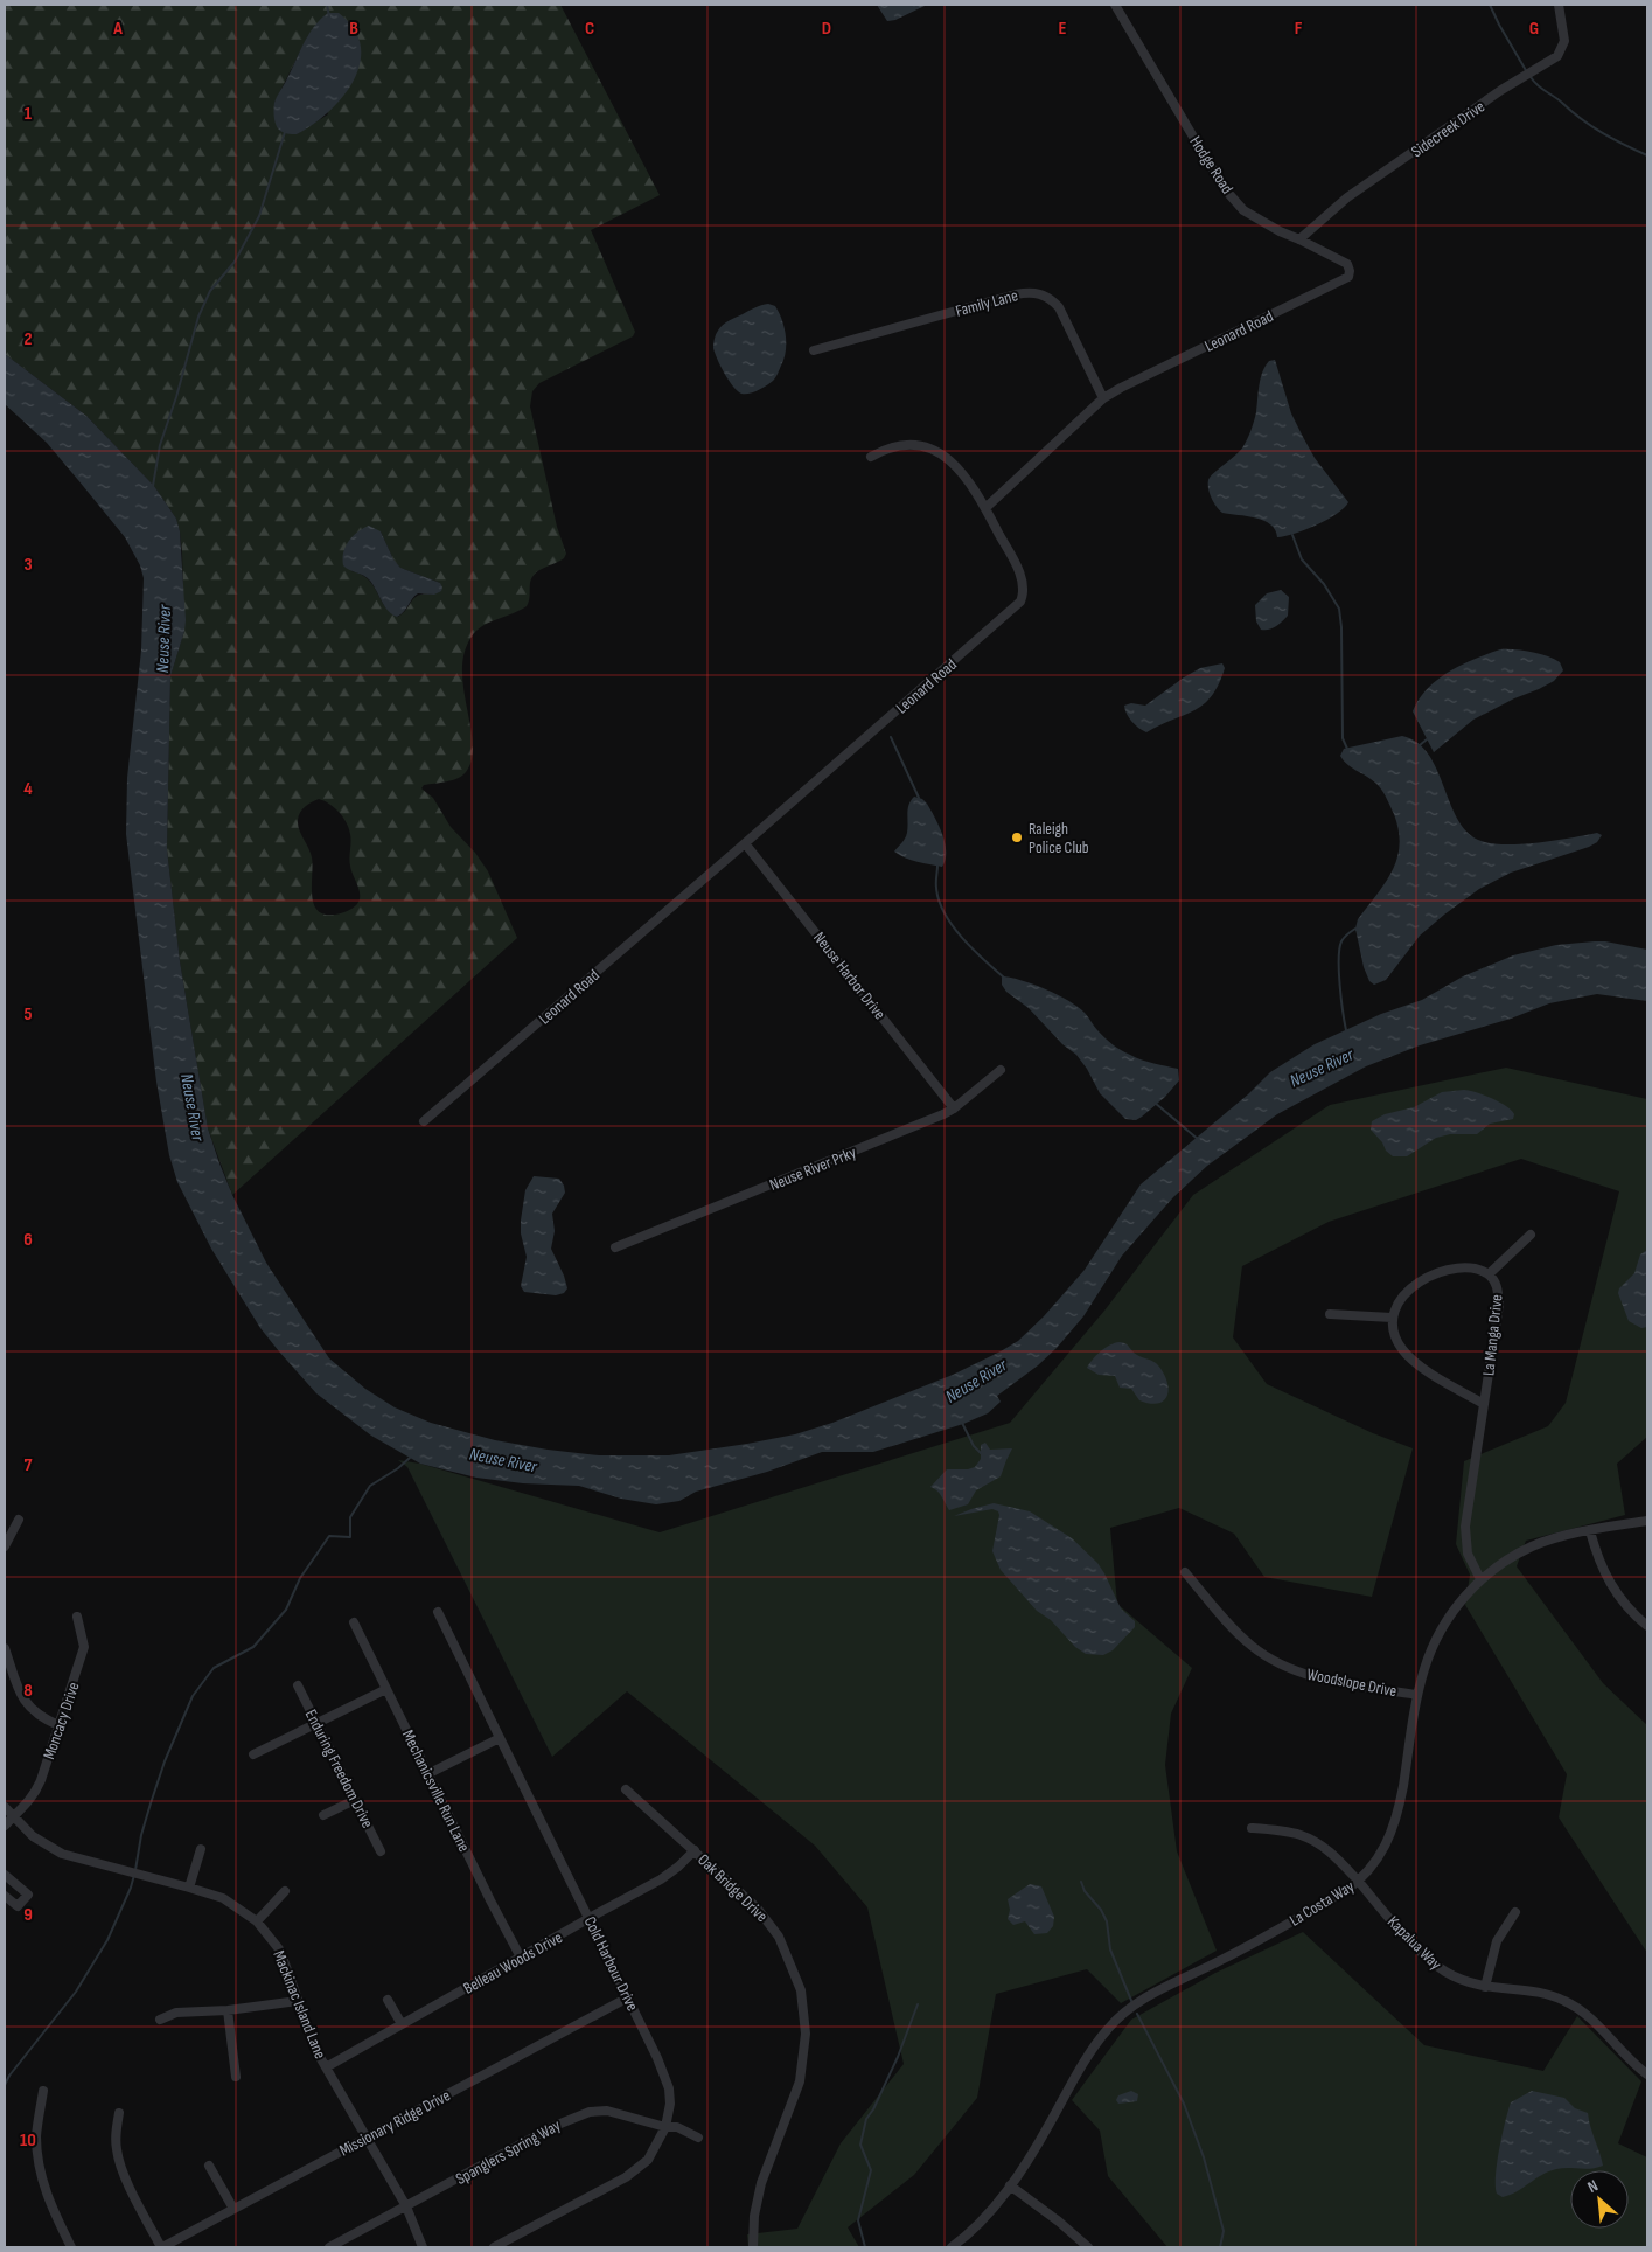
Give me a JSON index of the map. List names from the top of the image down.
{
  "streets": {
    "street": [
      "Sidecreek Drive",
      "Hodge Road",
      "Family Lane",
      "Leonard Road",
      "Neuse Harbor Drive",
      "Neuse River Prky",
      "La Manga Drive",
      "Woodslope Drive",
      "Moncacy Drive",
      "Enduring Freedom Drive",
      "Mechanicsville Run Lane",
      "Oak Bridge Drive",
      "La Costa Way",
      "Kapalua Way",
      "Belleau Woods Drive",
      "Cold Harbour Drive",
      "Mackinac Island Lane",
      "Missionary Ridge Drive",
      "Spanglers Spring Way"
    ]
  },
  "crossings": [
    ["Sidecreek Drive", "Hodge Road"],
    ["Hodge Road", "Leonard Road"],
    ["Family Lane", "Leonard Road"],
    ["Leonard Road", "Neuse Harbor Drive"],
    ["Neuse Harbor Drive", "Neuse River Prky"],
    ["La Manga Drive", "La Costa Way"],
    ["Woodslope Drive", "La Costa Way"],
    ["Moncacy Drive", "Mackinac Island Lane"],
    ["Mechanicsville Run Lane", "Belleau Woods Drive"],
    ["Oak Bridge Drive", "Belleau Woods Drive"],
    ["La Costa Way", "Kapalua Way"],
    ["Belleau Woods Drive", "Cold Harbour Drive"],
    ["Belleau Woods Drive", "Mackinac Island Lane"],
    ["Cold Harbour Drive", "Missionary Ridge Drive"],
    ["Cold Harbour Drive", "Spanglers Spring Way"],
    ["Mackinac Island Lane", "Missionary Ridge Drive"],
    ["Mackinac Island Lane", "Spanglers Spring Way"]
  ],
  "water": ["Neuse River"],
  "places": ["Raleigh Police Club"],
  "north": "top left",
  "grid": {
    "columns": [
      "A",
      "B",
      "C",
      "D",
      "E",
      "F",
      "G"
    ],
    "rows": [
      "1",
      "2",
      "3",
      "4",
      "5",
      "6",
      "7",
      "8",
      "9",
      "10"
    ]
  }
}
